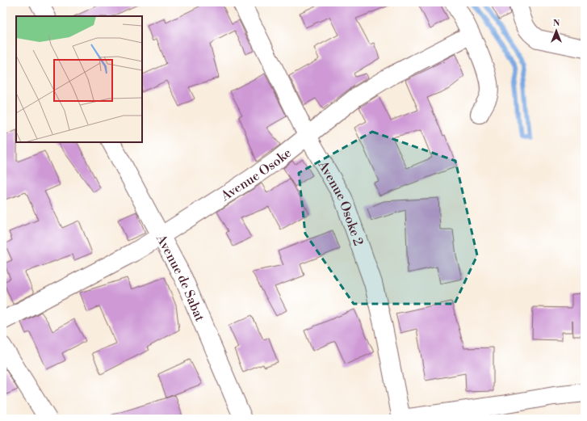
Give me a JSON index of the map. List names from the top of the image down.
{
  "streets": {
    "street": ["Avenue Osoke", "Avenue Osoke 2", "Avenue de Sabat"]
  },
  "crossings": [
    ["Avenue Osoke", "Avenue Osoke 2"],
    ["Avenue Osoke", "Avenue de Sabat"]
  ],
  "north": "top"
}
